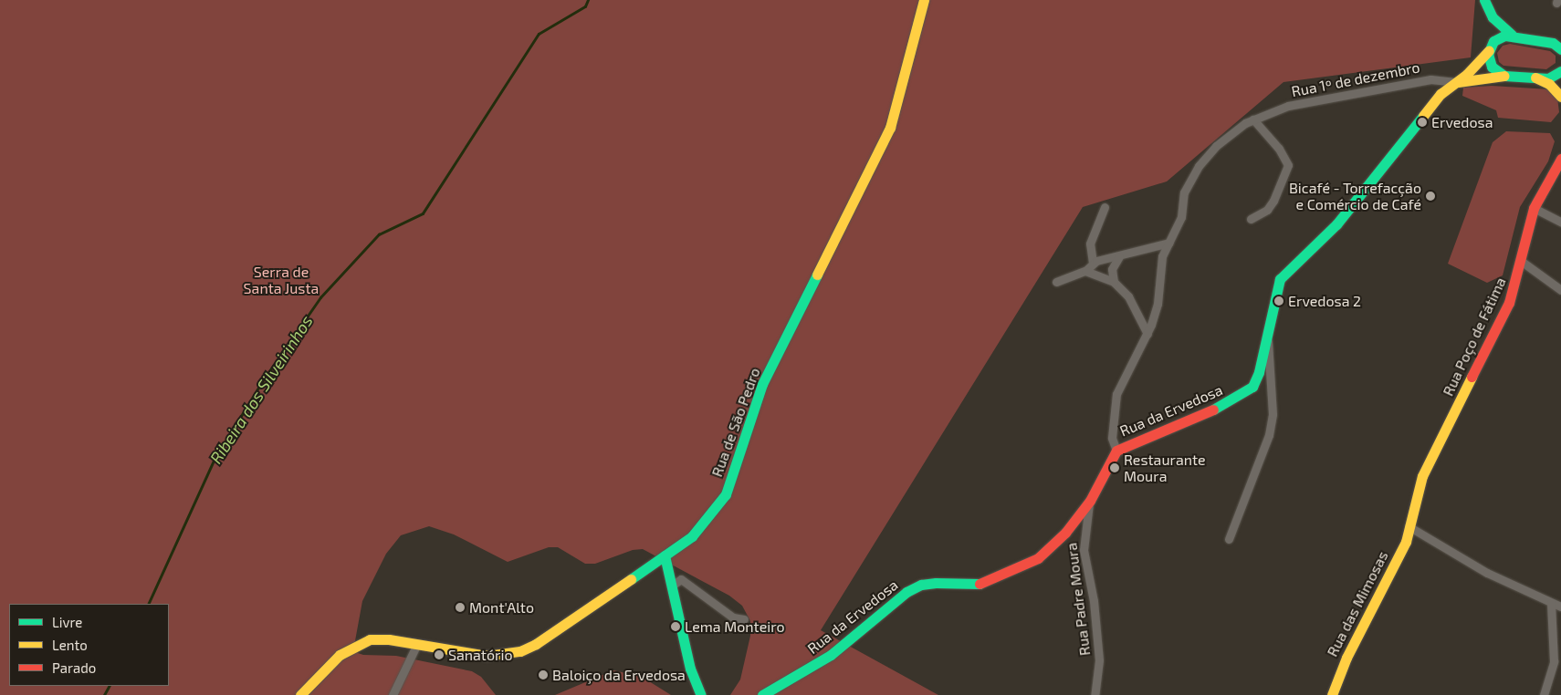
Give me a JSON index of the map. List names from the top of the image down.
{
  "streets": {
    "street": [
      "Rua 1º de dezembro",
      "Rua Poço de Fátima",
      "Rua da Ervedosa",
      "Rua de São Pedro",
      "Rua Padre Moura",
      "Rua das Mimosas"
    ]
  },
  "crossings": [
    ["Rua 1º de dezembro", "Rua da Ervedosa"],
    ["Rua Poço de Fátima", "Rua das Mimosas"],
    ["Rua da Ervedosa", "Rua Padre Moura"]
  ],
  "water": ["Ribeira dos Silveirinhos"],
  "parks": ["Serra de Santa Justa"],
  "places": [
    "Ervedosa",
    "Bicafé - Torrefacção e Comércio de Café",
    "Ervedosa 2",
    "Restaurante Moura",
    "Mont'Alto",
    "Lema Monteiro",
    "Sanatório",
    "Baloiço da Ervedosa"
  ],
  "legend": ["Livre", "Lento", "Parado"]
}
